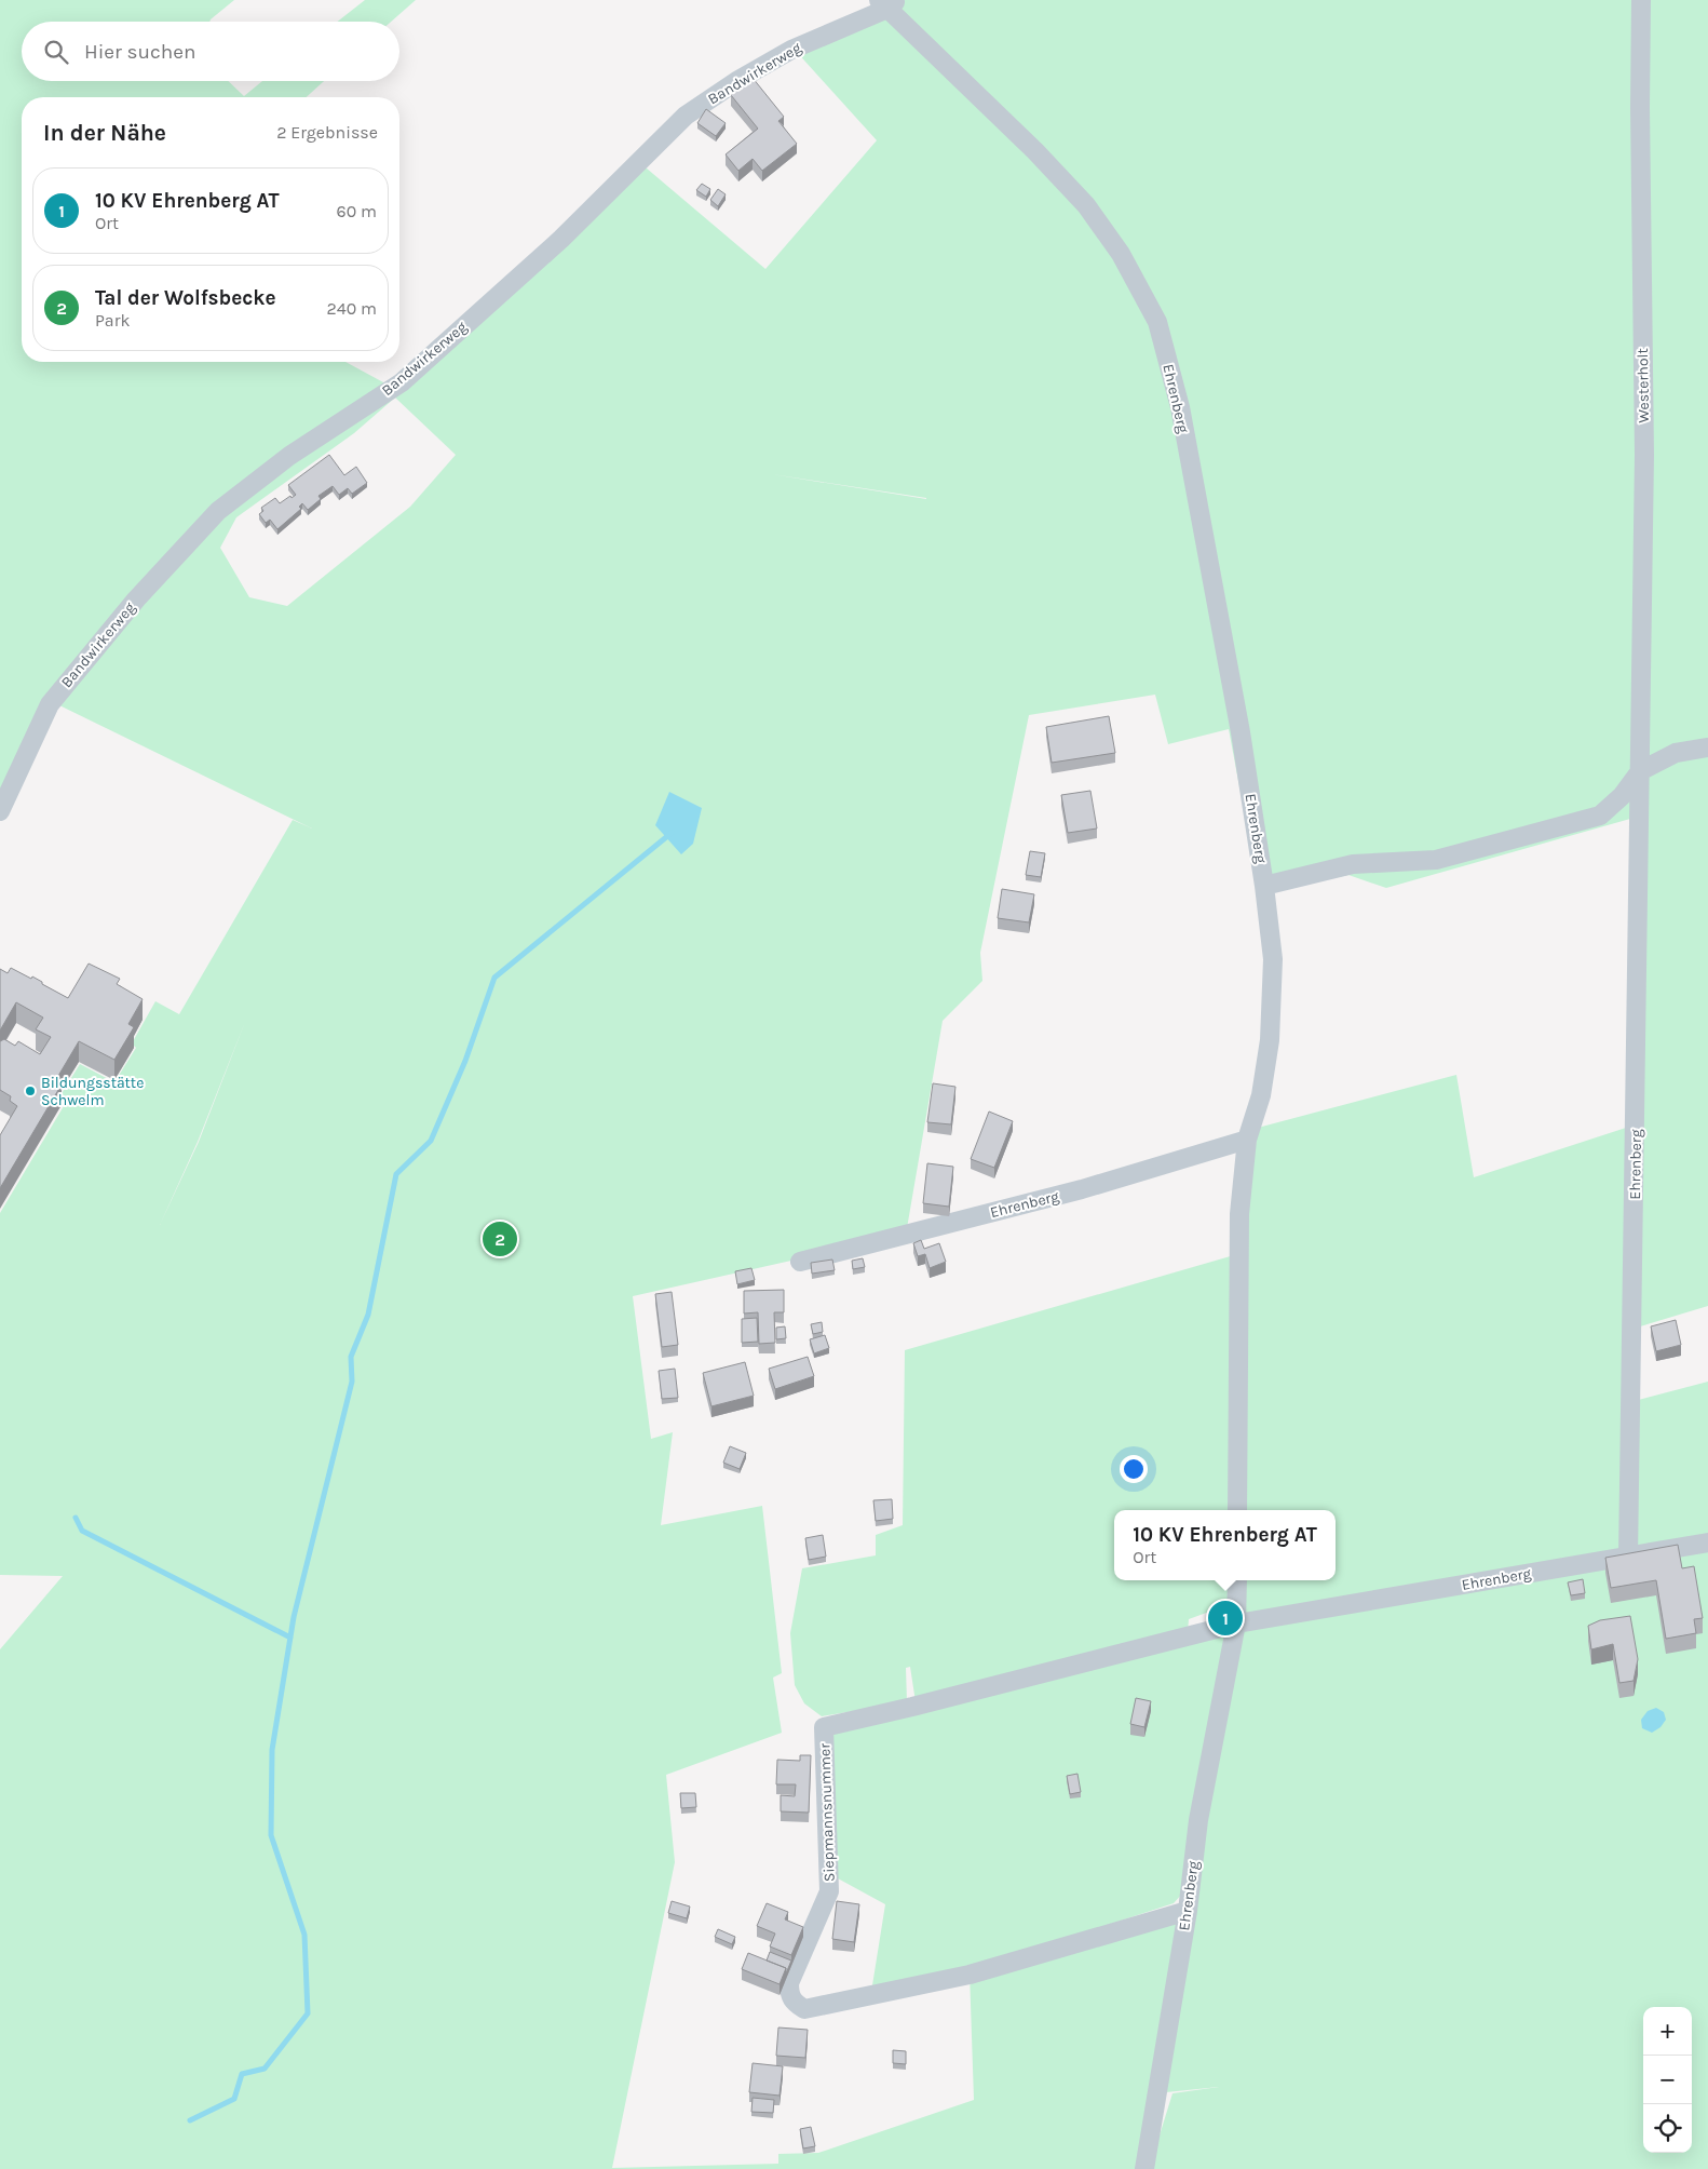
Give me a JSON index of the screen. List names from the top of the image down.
{
  "streets": {
    "street": [
      "Bandwirkerweg",
      "Westerholt",
      "Ehrenberg",
      "Siepmannsnummer"
    ]
  },
  "crossings": [
    ["Bandwirkerweg", "Ehrenberg"],
    ["Westerholt", "Ehrenberg"],
    ["Ehrenberg", "Siepmannsnummer"]
  ],
  "places": ["Bildungsstätte Schwelm"],
  "page": {
    "search": "Hier suchen",
    "heading": ["In der Nähe", "2 Ergebnisse"],
    "list": [
      {
        "mark": "1",
        "name": "10 KV Ehrenberg AT",
        "note": "Ort",
        "value": "60 m"
      },
      {
        "mark": "2",
        "name": "Tal der Wolfsbecke",
        "note": "Park",
        "value": "240 m"
      }
    ],
    "pins": ["2", "1"],
    "popup": ["10 KV Ehrenberg AT", "Ort"],
    "map_buttons": ["+", "−"]
  }
}
